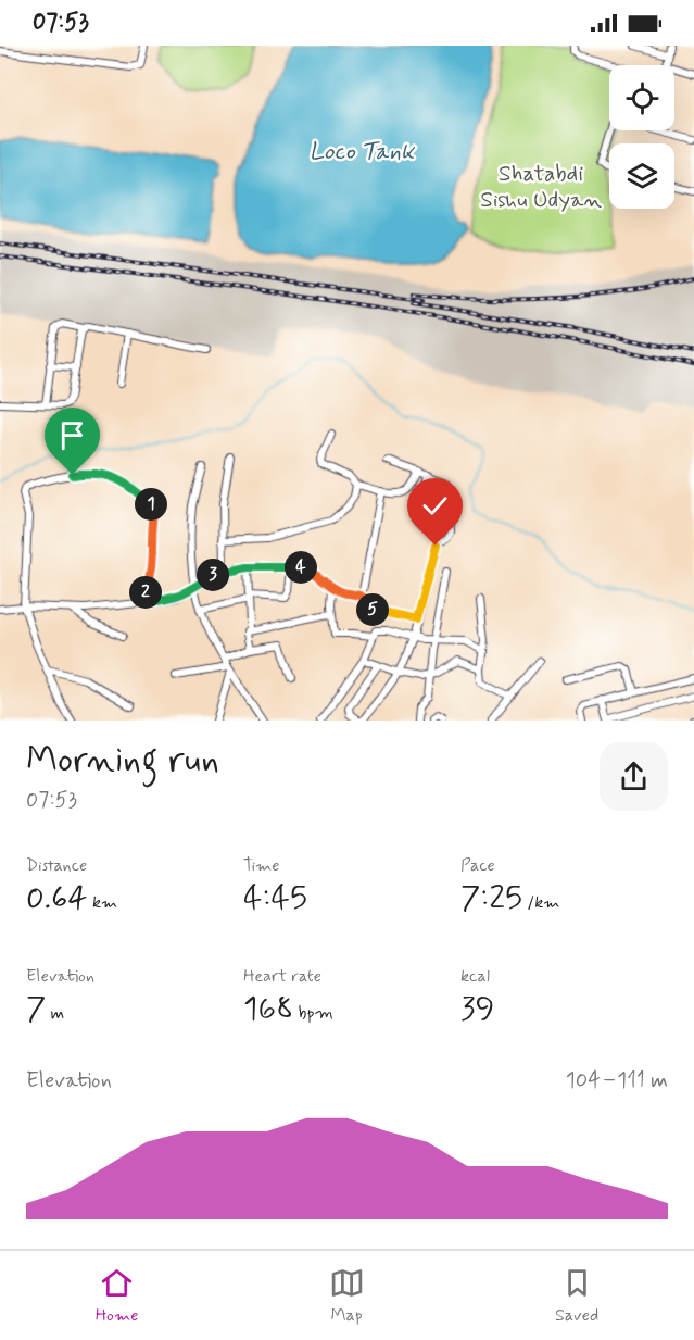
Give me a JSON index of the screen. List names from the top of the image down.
{
  "water": ["Loco Tank"],
  "parks": ["Shatabdi Sishu Udyan"],
  "page": {
    "status": "07:53",
    "pins": [
      "1",
      "4",
      "3",
      "2",
      "5"
    ],
    "heading": ["Morning run", "07:53"],
    "stats": [
      ["Distance", "0.64 km"],
      ["Time", "4:45"],
      ["Pace", "7:25 /km"],
      ["Elevation", "7 m"],
      ["Heart rate", "168 bpm"],
      ["kcal", "39"]
    ],
    "chart": ["Elevation", "104–111 m"],
    "tabs": ["Home", "Map", "Saved"]
  }
}
